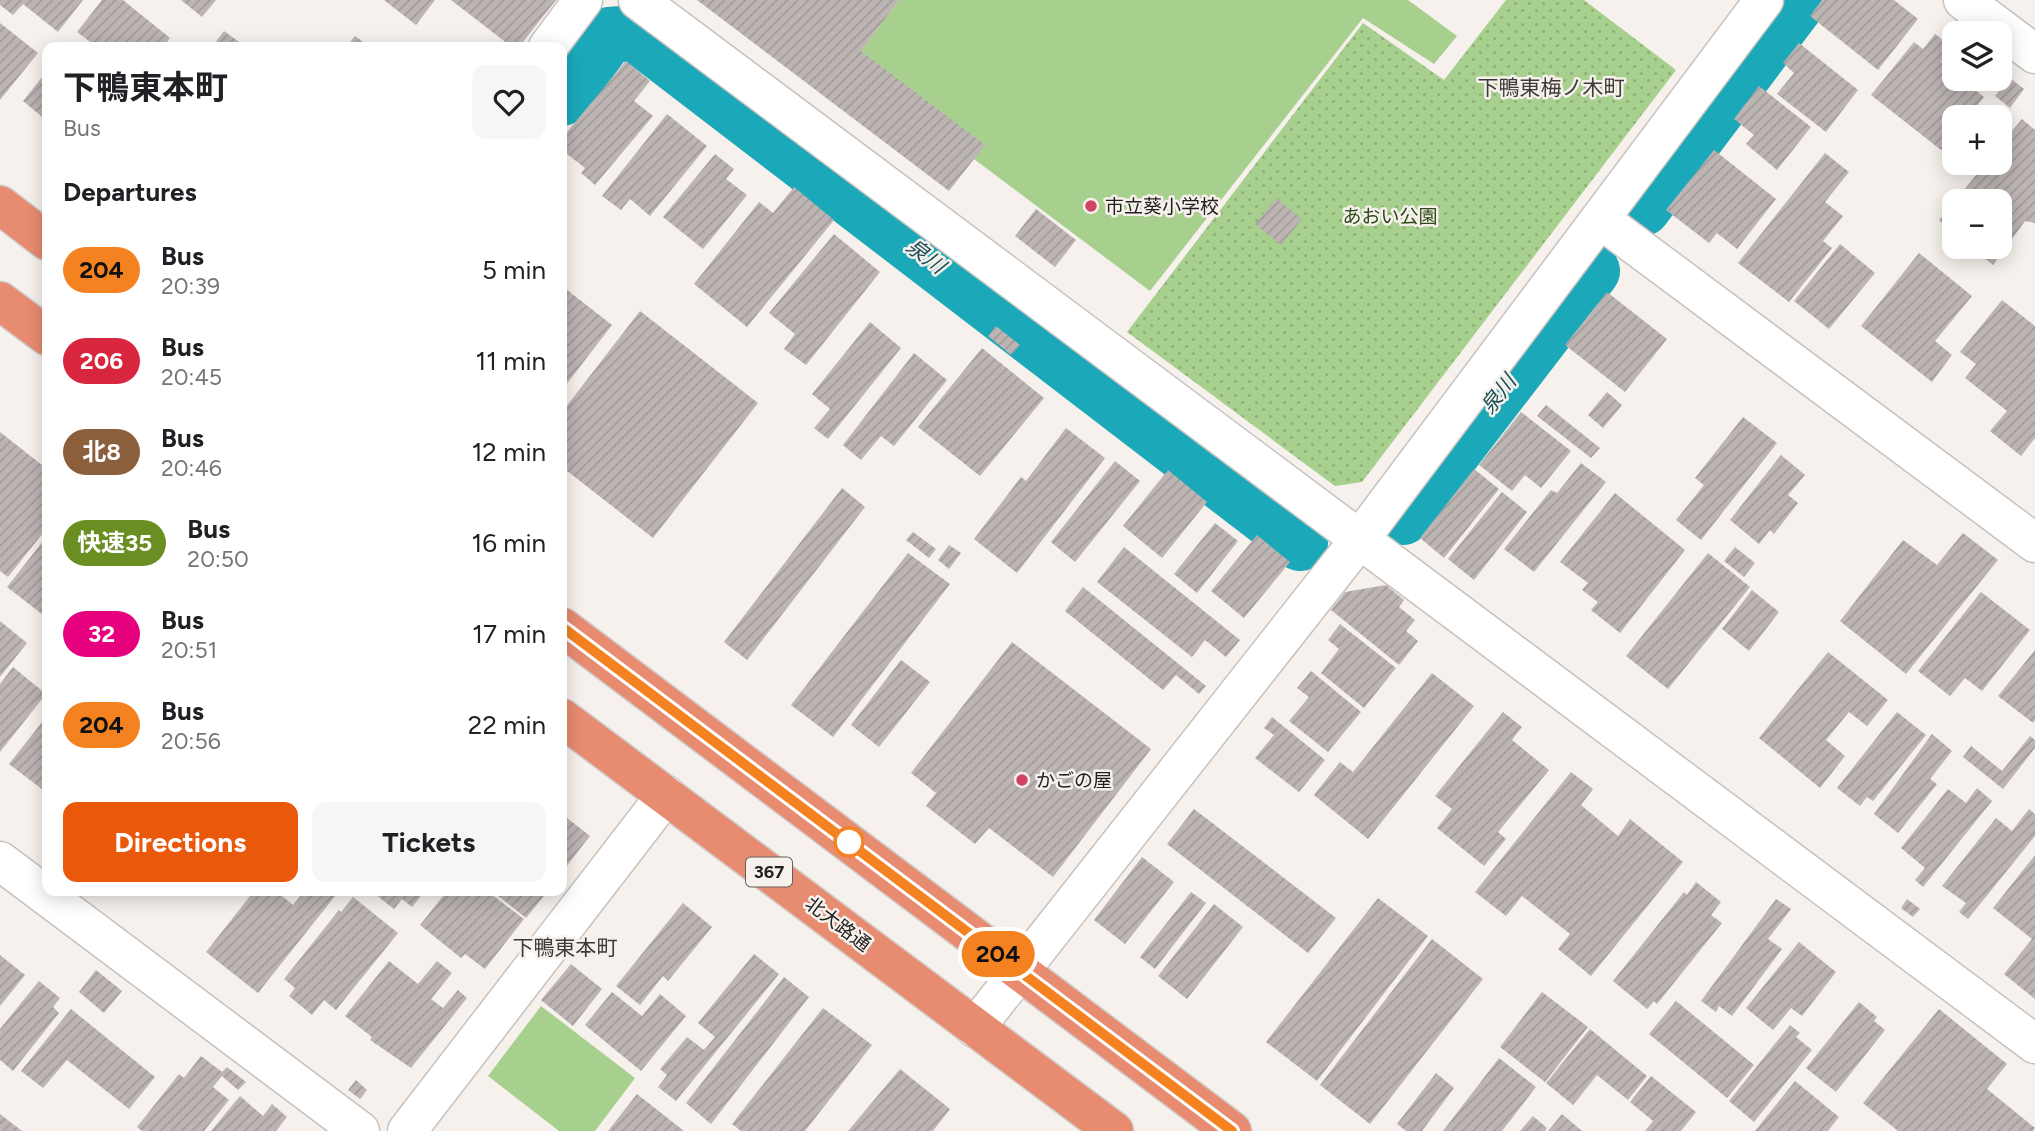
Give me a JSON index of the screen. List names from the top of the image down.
{
  "streets": {
    "highway": ["367", "北大路通"]
  },
  "districts": ["下鴨東梅ノ木町", "下鴨東本町"],
  "water": ["泉川"],
  "parks": ["あおい公園"],
  "places": ["市立葵小学校", "かごの屋"],
  "lines": ["bus line 204"],
  "page": {
    "on_map": "204",
    "map_buttons": ["+", "−"],
    "heading": [
      ["下鴨東本町", "Bus"],
      "Departures"
    ],
    "list": [
      {
        "mark": "204",
        "name": "Bus",
        "note": "20:39",
        "value": "5 min"
      },
      {
        "mark": "206",
        "name": "Bus",
        "note": "20:45",
        "value": "11 min"
      },
      {
        "mark": "北8",
        "name": "Bus",
        "note": "20:46",
        "value": "12 min"
      },
      {
        "mark": "快速35",
        "name": "Bus",
        "note": "20:50",
        "value": "16 min"
      },
      {
        "mark": "32",
        "name": "Bus",
        "note": "20:51",
        "value": "17 min"
      },
      {
        "mark": "204",
        "name": "Bus",
        "note": "20:56",
        "value": "22 min"
      }
    ],
    "buttons": ["Directions", "Tickets"]
  }
}
